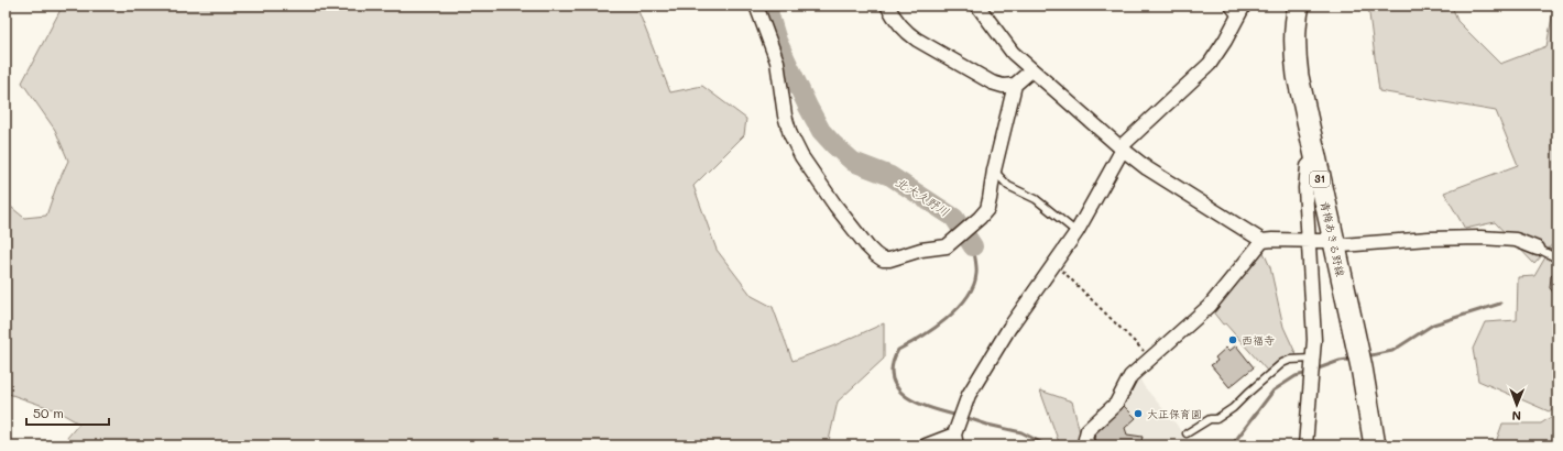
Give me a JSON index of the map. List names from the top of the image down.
{
  "streets": {
    "main road": ["31", "青梅あきる野線"]
  },
  "water": ["北大久野川"],
  "places": ["西福寺", "大正保育園"],
  "scale_bar": "50 m",
  "north": "bottom"
}
